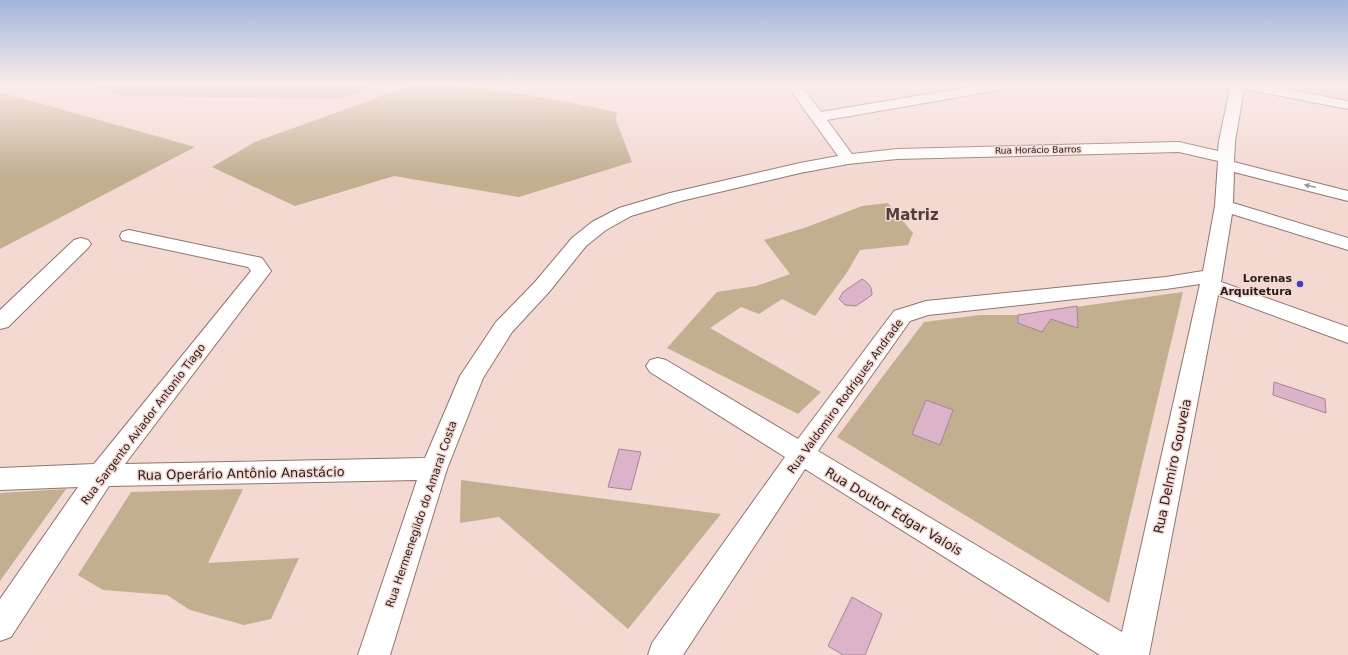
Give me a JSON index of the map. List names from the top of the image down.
{
  "streets": {
    "street": [
      "Rua Horácio Barros",
      "Rua Valdomiro Rodrigues Andrade",
      "Rua Sargento Aviador Antonio Tiago",
      "Rua Delmiro Gouveia",
      "Rua Operário Antônio Anastácio",
      "Rua Doutor Edgar Valois",
      "Rua Hermenegildo do Amaral Costa"
    ]
  },
  "crossings": [
    ["Rua Horácio Barros", "Rua Delmiro Gouveia"],
    ["Rua Horácio Barros", "Rua Hermenegildo do Amaral Costa"],
    ["Rua Valdomiro Rodrigues Andrade", "Rua Delmiro Gouveia"],
    ["Rua Valdomiro Rodrigues Andrade", "Rua Doutor Edgar Valois"],
    ["Rua Sargento Aviador Antonio Tiago", "Rua Operário Antônio Anastácio"],
    ["Rua Delmiro Gouveia", "Rua Doutor Edgar Valois"],
    ["Rua Operário Antônio Anastácio", "Rua Hermenegildo do Amaral Costa"]
  ],
  "districts": ["Matriz"],
  "places": ["Lorenas Arquitetura"]
}
